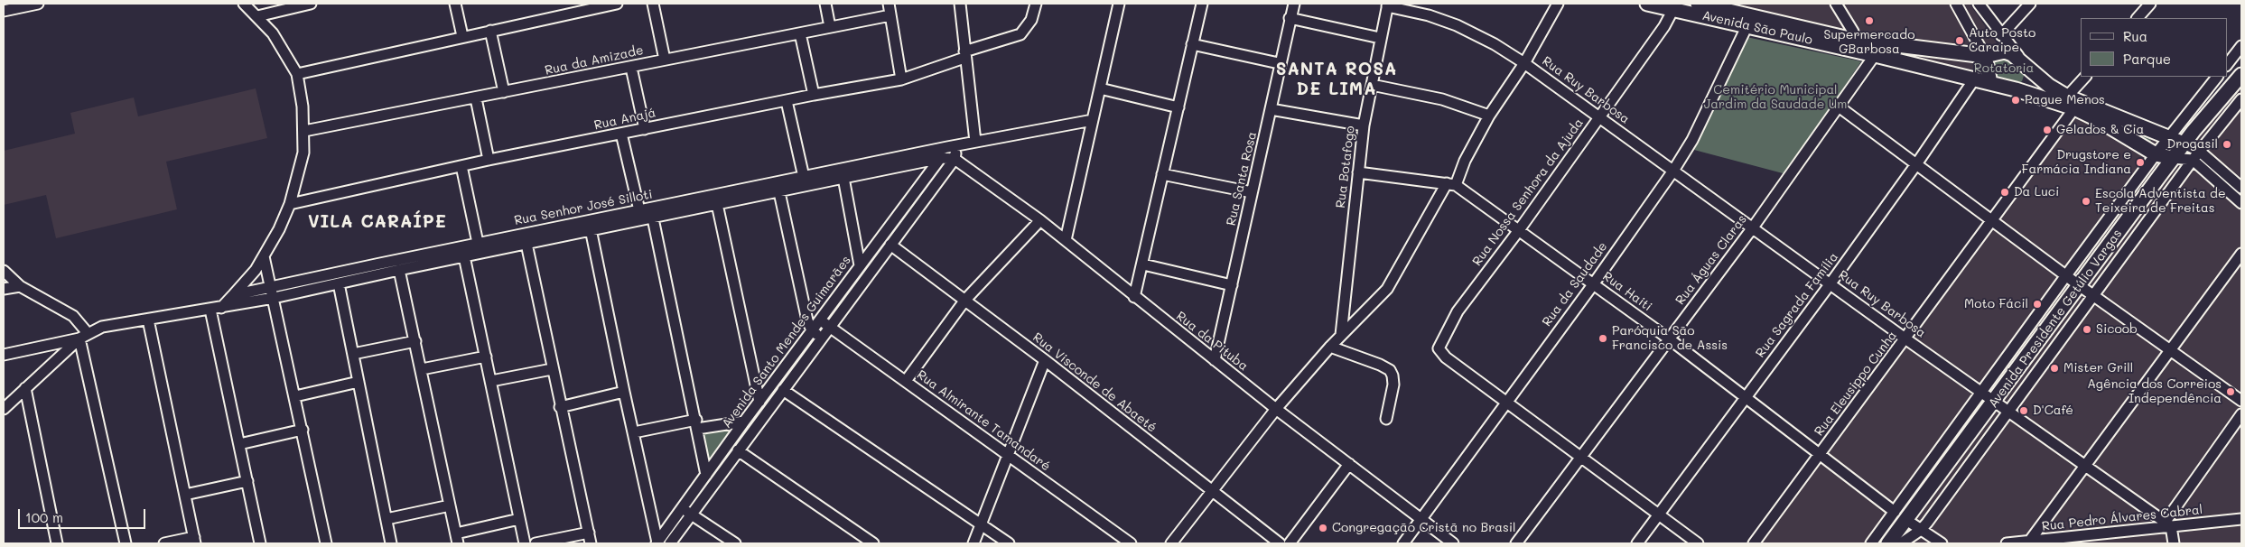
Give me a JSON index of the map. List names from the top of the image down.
{
  "streets": {
    "main road": ["Avenida São Paulo", "Avenida Presidente Getúlio Vargas"],
    "street": [
      "Rua da Amizade",
      "Rua Ruy Barbosa",
      "Rua Anajá",
      "Rua Botafogo",
      "Rua Santa Rosa",
      "Rua Nossa Senhora da Ajuda",
      "Rua Senhor José Silloti",
      "Rua Águas Claras",
      "Rua da Saudade",
      "Rua Haiti",
      "Rua Sagrada Família",
      "Rua da Pituba",
      "Avenida Santo Mendes Guimarães",
      "Rua Visconde de Abaeté",
      "Rua Eleusippo Cunha",
      "Rua Almirante Tamandaré",
      "Rua Pedro Álvares Cabral"
    ]
  },
  "crossings": [
    ["Avenida São Paulo", "Rua Nossa Senhora da Ajuda"],
    ["Avenida São Paulo", "Rua Águas Claras"],
    ["Avenida São Paulo", "Rua da Saudade"],
    ["Avenida São Paulo", "Rua Sagrada Família"],
    ["Avenida São Paulo", "Avenida Presidente Getúlio Vargas"],
    ["Avenida São Paulo", "Rua Eleusippo Cunha"],
    ["Rua Ruy Barbosa", "Rua Botafogo"],
    ["Rua Ruy Barbosa", "Rua Nossa Senhora da Ajuda"],
    ["Rua Ruy Barbosa", "Rua Águas Claras"],
    ["Rua Ruy Barbosa", "Rua da Saudade"],
    ["Rua Ruy Barbosa", "Rua Sagrada Família"],
    ["Rua Ruy Barbosa", "Avenida Presidente Getúlio Vargas"],
    ["Rua Ruy Barbosa", "Rua Eleusippo Cunha"],
    ["Rua Ruy Barbosa", "Rua Pedro Álvares Cabral"],
    ["Rua Santa Rosa", "Rua da Pituba"],
    ["Rua Nossa Senhora da Ajuda", "Rua da Saudade"],
    ["Rua Nossa Senhora da Ajuda", "Rua Haiti"],
    ["Rua Senhor José Silloti", "Rua da Pituba"],
    ["Rua Senhor José Silloti", "Avenida Santo Mendes Guimarães"],
    ["Rua Águas Claras", "Rua Haiti"],
    ["Rua da Saudade", "Rua Haiti"],
    ["Rua da Saudade", "Rua da Pituba"],
    ["Rua Haiti", "Rua Sagrada Família"],
    ["Rua Haiti", "Avenida Presidente Getúlio Vargas"],
    ["Rua Haiti", "Rua Eleusippo Cunha"],
    ["Rua da Pituba", "Avenida Santo Mendes Guimarães"],
    ["Avenida Santo Mendes Guimarães", "Rua Visconde de Abaeté"],
    ["Avenida Santo Mendes Guimarães", "Rua Almirante Tamandaré"]
  ],
  "districts": ["SANTA ROSA DE LIMA", "VILA CARAÍPE"],
  "parks": ["Rotatoria", "Cemitério Municipal Jardim da Saudade Um"],
  "places": [
    "Supermercado GBarbosa",
    "Auto Posto Caraipe",
    "Pague Menos",
    "Gelados & Cia",
    "Drogasil",
    "Drugstore e Farmácia Indiana",
    "Da Luci",
    "Escola Adventista de Teixeira de Freitas",
    "Moto Fácil",
    "Sicoob",
    "Paróquia São Francisco de Assis",
    "Mister Grill",
    "Agência dos Correios Independência",
    "D'Café",
    "Congregação Cristã no Brasil"
  ],
  "legend": ["Rua", "Parque"],
  "scale_bar": "100 m"
}
